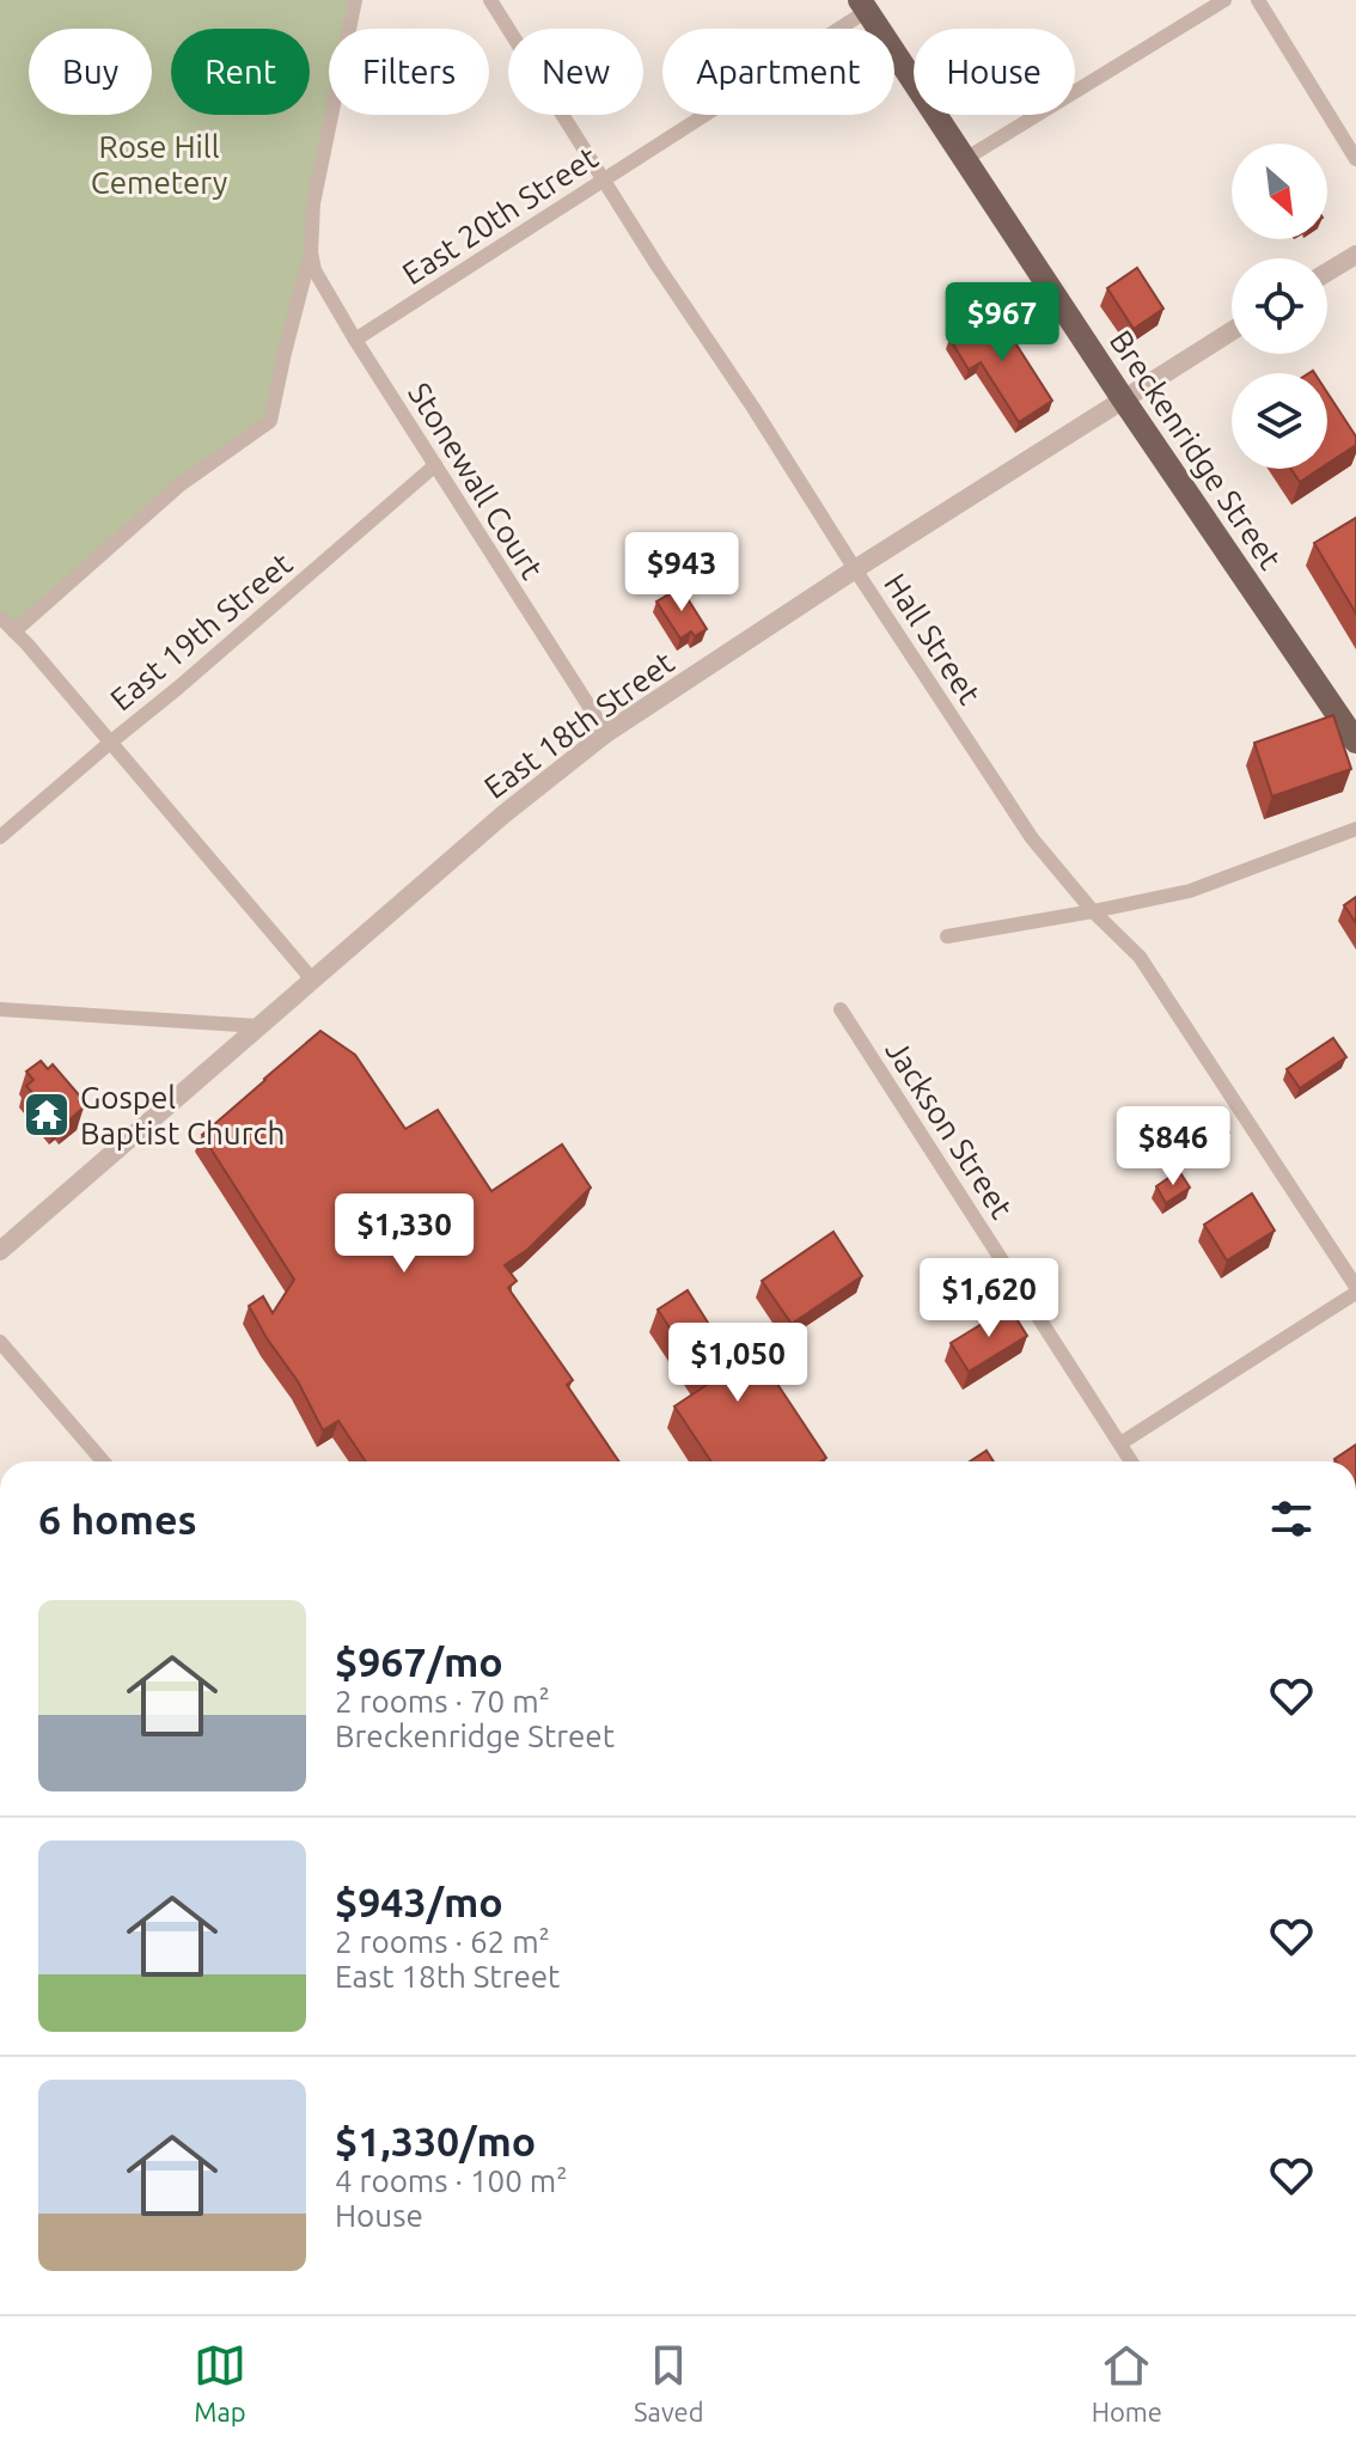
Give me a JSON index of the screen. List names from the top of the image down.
{
  "streets": {
    "main road": ["Breckenridge Street"],
    "street": [
      "East 20th Street",
      "Stonewall Court",
      "East 19th Street",
      "Hall Street",
      "East 18th Street",
      "Jackson Street"
    ]
  },
  "crossings": [
    ["East 20th Street", "Breckenridge Street"],
    ["East 20th Street", "Stonewall Court"],
    ["East 20th Street", "Hall Street"],
    ["Breckenridge Street", "East 18th Street"],
    ["Stonewall Court", "East 19th Street"],
    ["Stonewall Court", "East 18th Street"],
    ["Hall Street", "East 18th Street"]
  ],
  "parks": ["Rose Hill Cemetery"],
  "places": {
    "temple": ["Gospel Baptist Church"]
  },
  "north": "bottom right",
  "page": {
    "chip": [
      "Buy",
      "Rent",
      "Filters",
      "New",
      "Apartment",
      "House"
    ],
    "price": [
      "$967",
      "$943",
      "$846",
      "$1,330",
      "$1,620",
      "$1,050"
    ],
    "heading": "6 homes",
    "list": [
      {
        "name": "$967/mo",
        "note": "2 rooms · 70 m² · Breckenridge Street"
      },
      {
        "name": "$943/mo",
        "note": "2 rooms · 62 m² · East 18th Street"
      },
      {
        "name": "$1,330/mo",
        "note": "4 rooms · 100 m² · House"
      }
    ],
    "tabs": ["Map", "Saved", "Home"]
  }
}
